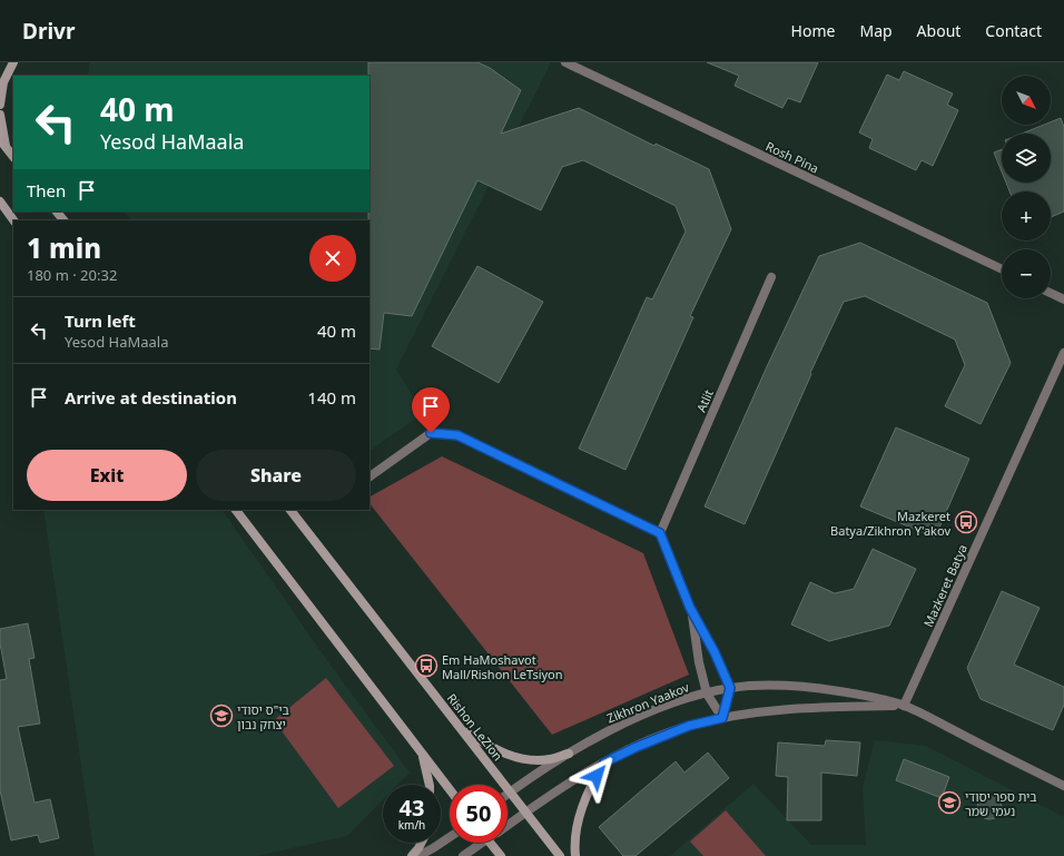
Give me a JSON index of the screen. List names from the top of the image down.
{
  "streets": {
    "main road": ["Rishon LeZion"],
    "street": [
      "Rosh Pina",
      "Atlit",
      "Mazkeret Batya",
      "Zikhron Yaakov"
    ]
  },
  "crossings": [
    ["Mazkeret Batya", "Zikhron Yaakov"],
    ["Zikhron Yaakov", "Rishon LeZion"]
  ],
  "places": {
    "bus stop": ["Mazkeret Batya/Zikhron Y'akov", "Em HaMoshavot Mall/Rishon LeTsiyon"],
    "school or university": ["בי\"ס יסודי יצחק נבון", "בית ספר יסודי נעמי שמר"]
  },
  "north": "bottom right",
  "page": {
    "header": "Drivr",
    "nav": [
      "Home",
      "Map",
      "About",
      "Contact"
    ],
    "map_buttons": ["+", "−"],
    "turn": ["40 m", "Yesod HaMaala"],
    "then": "Then",
    "heading": ["1 min", "180 m · 20:32"],
    "list": [
      {
        "name": "Turn left",
        "note": "Yesod HaMaala",
        "value": "40 m"
      },
      {
        "name": "Arrive at destination",
        "value": "140 m"
      }
    ],
    "buttons": ["Exit", "Share"],
    "speed": "43 km/h",
    "limit": "50"
  }
}
